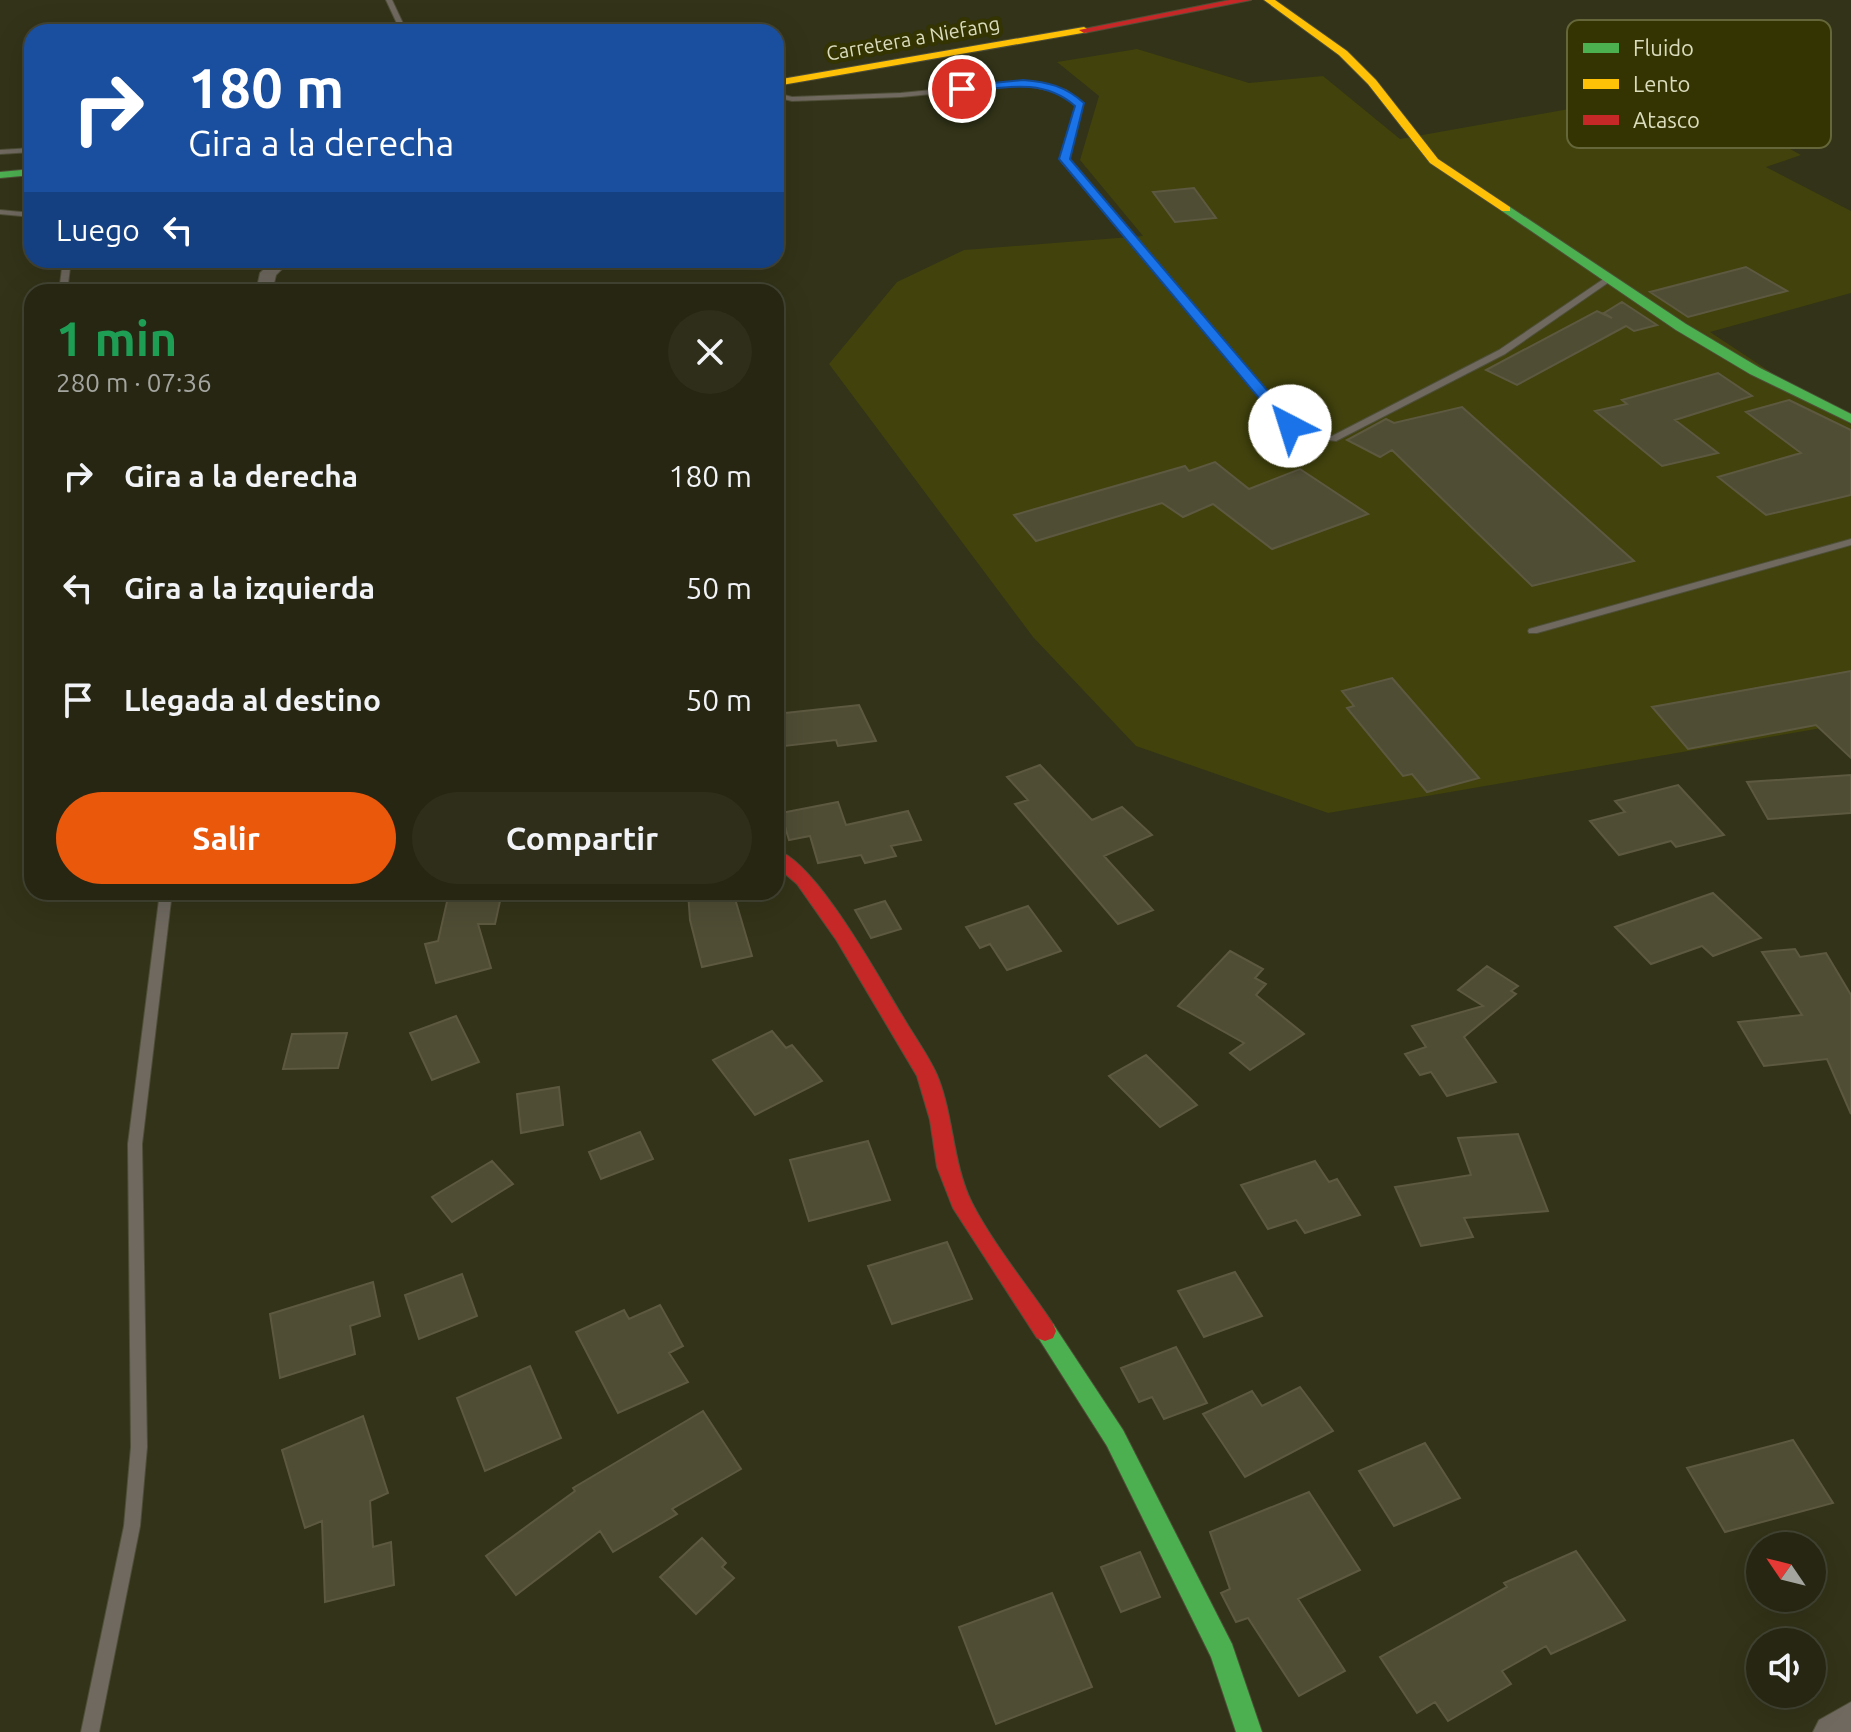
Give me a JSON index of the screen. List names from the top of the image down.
{
  "streets": {
    "street": ["Carretera a Niefang"]
  },
  "legend": ["Fluido", "Lento", "Atasco"],
  "north": "top left",
  "page": {
    "turn": ["180 m", "Gira a la derecha"],
    "then": "Luego",
    "heading": ["1 min", "280 m · 07:36"],
    "list": [
      {
        "name": "Gira a la derecha",
        "value": "180 m"
      },
      {
        "name": "Gira a la izquierda",
        "value": "50 m"
      },
      {
        "name": "Llegada al destino",
        "value": "50 m"
      }
    ],
    "buttons": ["Salir", "Compartir"]
  }
}
